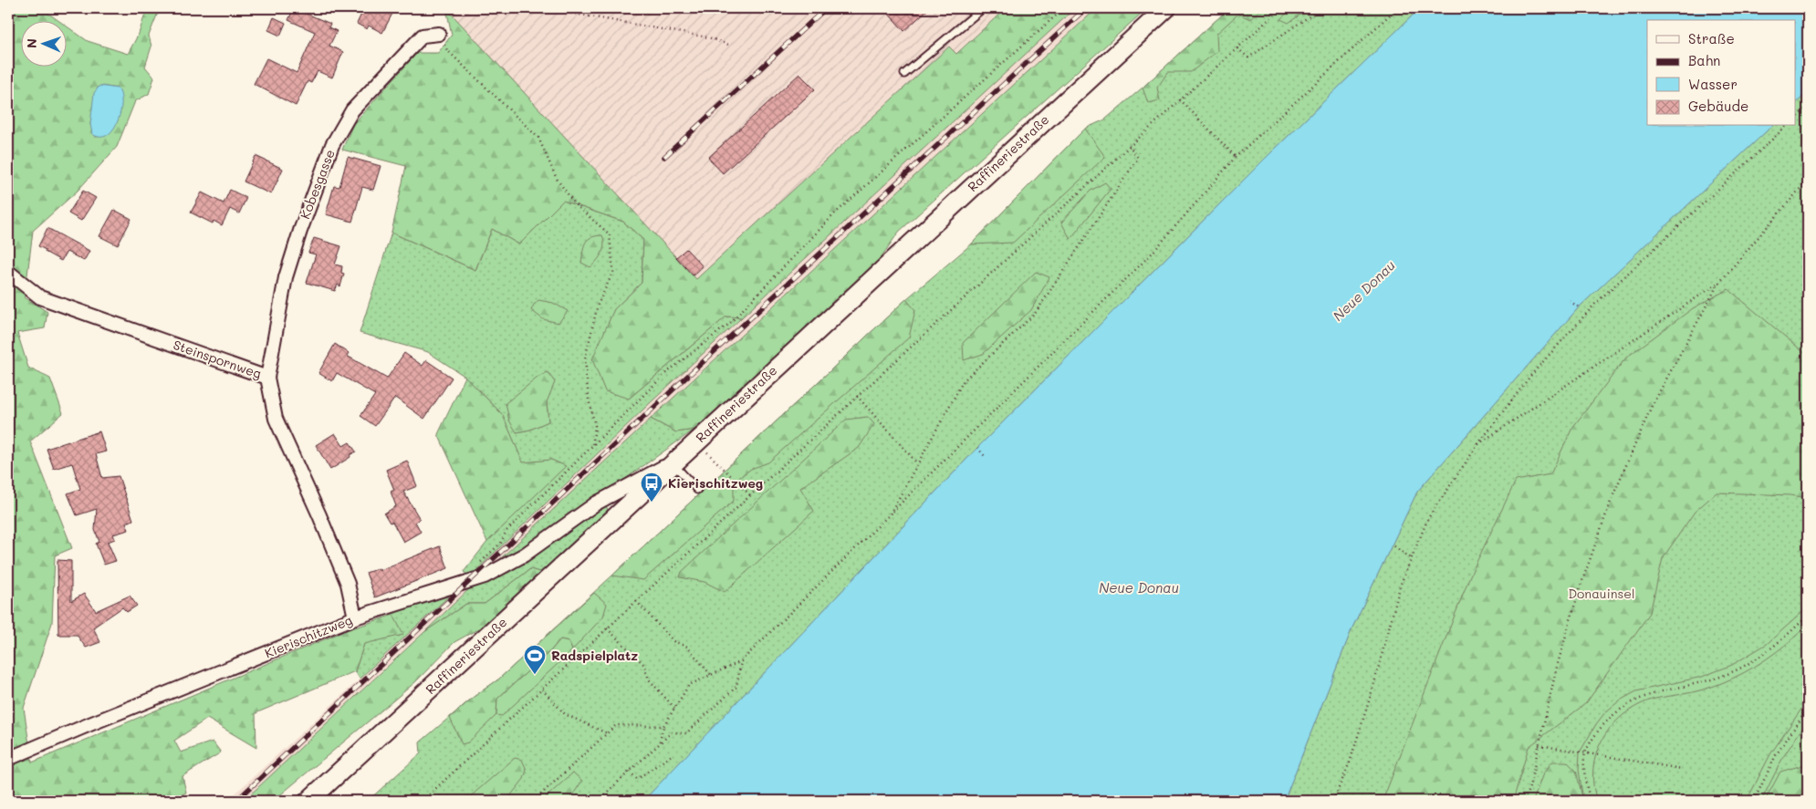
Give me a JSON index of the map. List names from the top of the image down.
{
  "streets": {
    "main road": ["Raffineriestraße"],
    "street": ["Kobesgasse", "Steinspornweg", "Kierischitzweg"]
  },
  "crossings": [
    ["Raffineriestraße", "Kierischitzweg"],
    ["Kobesgasse", "Steinspornweg"],
    ["Steinspornweg", "Kierischitzweg"]
  ],
  "water": ["Neue Donau"],
  "parks": ["Donauinsel"],
  "places": {
    "bus stop": ["Kierischitzweg"],
    "sports": ["Radspielplatz"]
  },
  "legend": [
    "Straße",
    "Bahn",
    "Wasser",
    "Gebäude"
  ],
  "north": "left"
}
